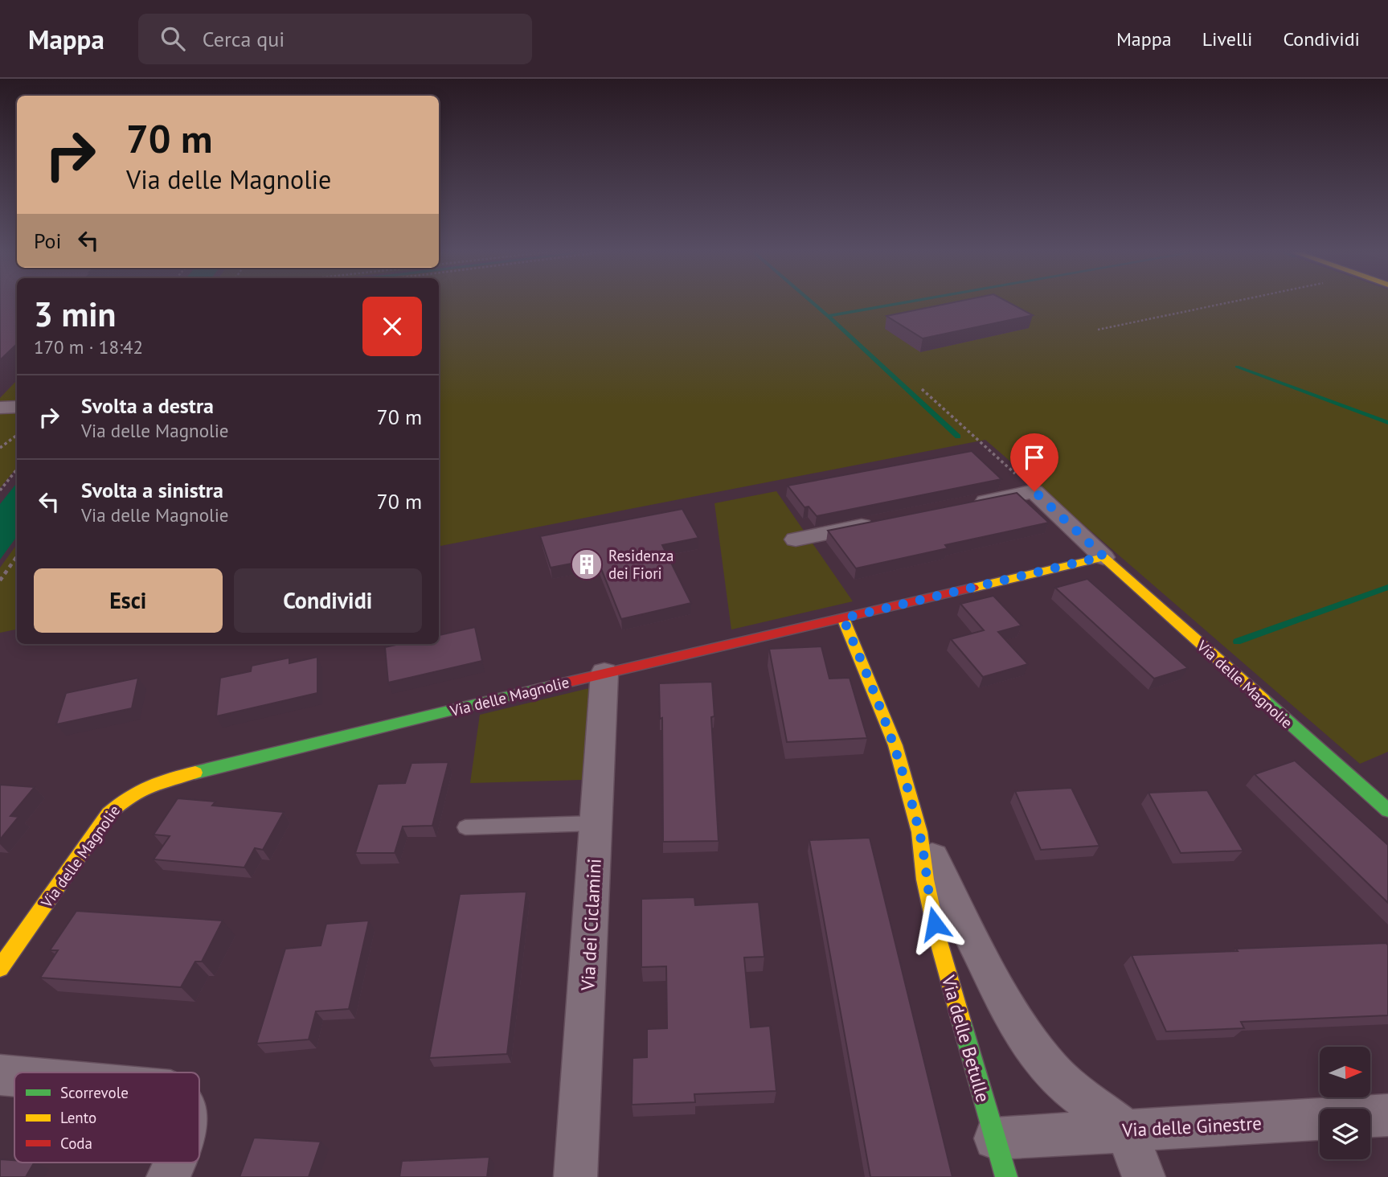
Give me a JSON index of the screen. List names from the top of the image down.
{
  "streets": {
    "street": [
      "Via delle Magnolie",
      "Via dei Ciclamini",
      "Via delle Betulle",
      "Via delle Ginestre"
    ]
  },
  "crossings": [
    ["Via delle Magnolie", "Via dei Ciclamini"],
    ["Via delle Magnolie", "Via delle Betulle"],
    ["Via delle Betulle", "Via delle Ginestre"]
  ],
  "places": {
    "building": ["Residenza dei Fiori"]
  },
  "legend": ["Scorrevole", "Lento", "Coda"],
  "north": "right",
  "page": {
    "header": "Mappa",
    "search": "Cerca qui",
    "nav": ["Mappa", "Livelli", "Condividi"],
    "turn": ["70 m", "Via delle Magnolie"],
    "then": "Poi",
    "heading": ["3 min", "170 m · 18:42"],
    "list": [
      {
        "name": "Svolta a destra",
        "note": "Via delle Magnolie",
        "value": "70 m"
      },
      {
        "name": "Svolta a sinistra",
        "note": "Via delle Magnolie",
        "value": "70 m"
      }
    ],
    "buttons": ["Esci", "Condividi"]
  }
}
